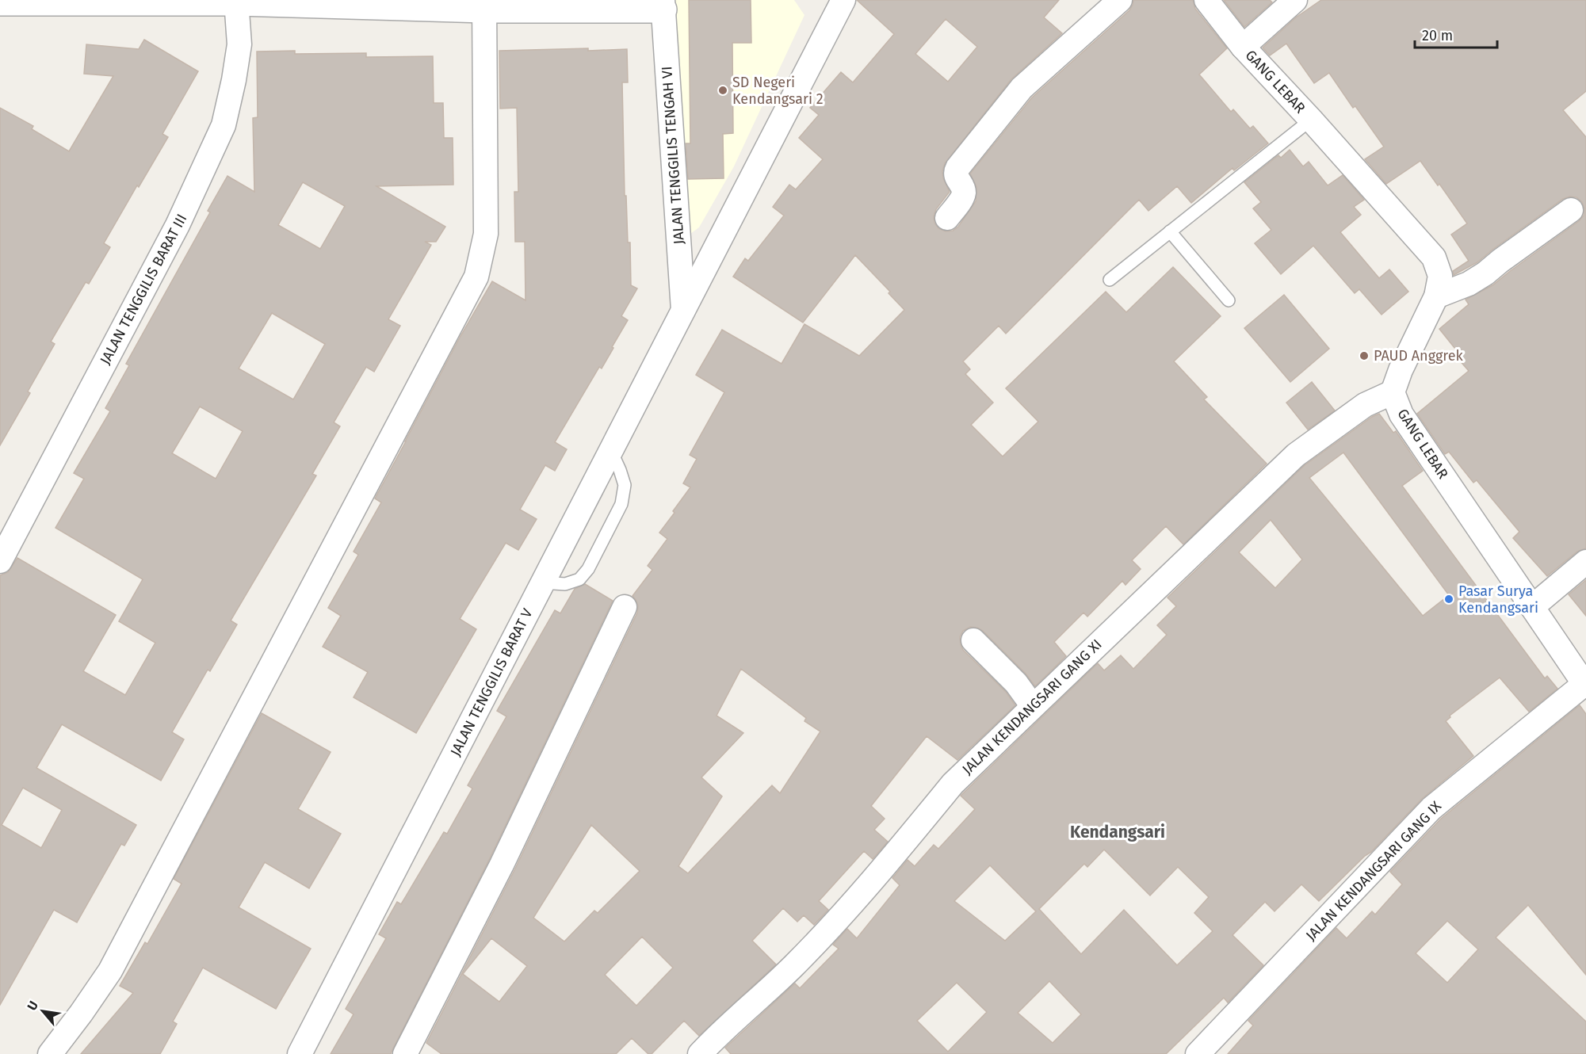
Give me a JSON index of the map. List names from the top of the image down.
{
  "streets": {
    "street": [
      "GANG LEBAR",
      "JALAN TENGGILIS TENGAH VI",
      "JALAN TENGGILIS BARAT III",
      "JALAN TENGGILIS BARAT V",
      "JALAN KENDANGSARI GANG XI",
      "JALAN KENDANGSARI GANG IX"
    ]
  },
  "crossings": [
    ["GANG LEBAR", "JALAN KENDANGSARI GANG XI"],
    ["GANG LEBAR", "JALAN KENDANGSARI GANG IX"],
    ["JALAN TENGGILIS TENGAH VI", "JALAN TENGGILIS BARAT V"]
  ],
  "districts": ["Kendangsari"],
  "places": ["SD Negeri Kendangsari 2", "PAUD Anggrek", "Pasar Surya Kendangsari"],
  "scale_bar": "20 m",
  "north": "top left"
}
